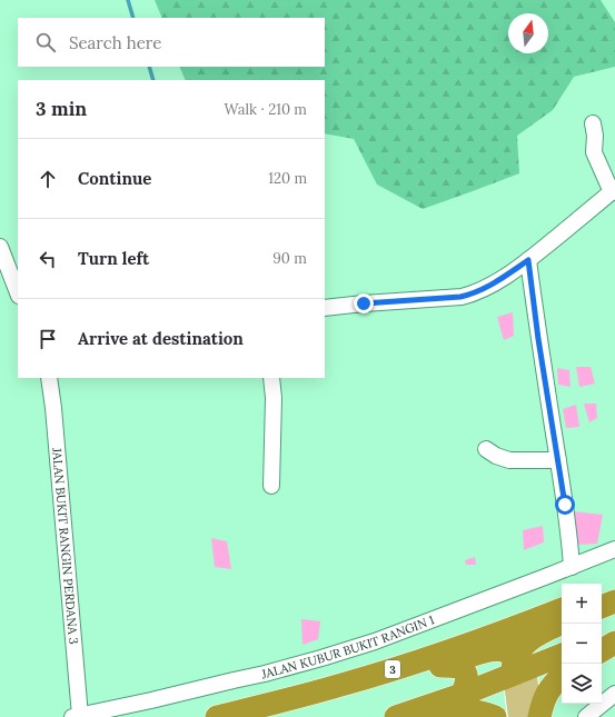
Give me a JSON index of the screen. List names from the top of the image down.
{
  "streets": {
    "highway": ["3"],
    "street": ["JALAN BUKIT RANGIN PERDANA 3", "JALAN KUBUR BUKIT RANGIN 1"]
  },
  "crossings": [
    ["JALAN BUKIT RANGIN PERDANA 3", "JALAN KUBUR BUKIT RANGIN 1"]
  ],
  "north": "top",
  "page": {
    "search": "Search here",
    "heading": ["3 min", "Walk · 210 m"],
    "list": [
      ["Continue", "120 m"],
      ["Turn left", "90 m"],
      "Arrive at destination"
    ],
    "map_buttons": ["+", "−"]
  }
}
